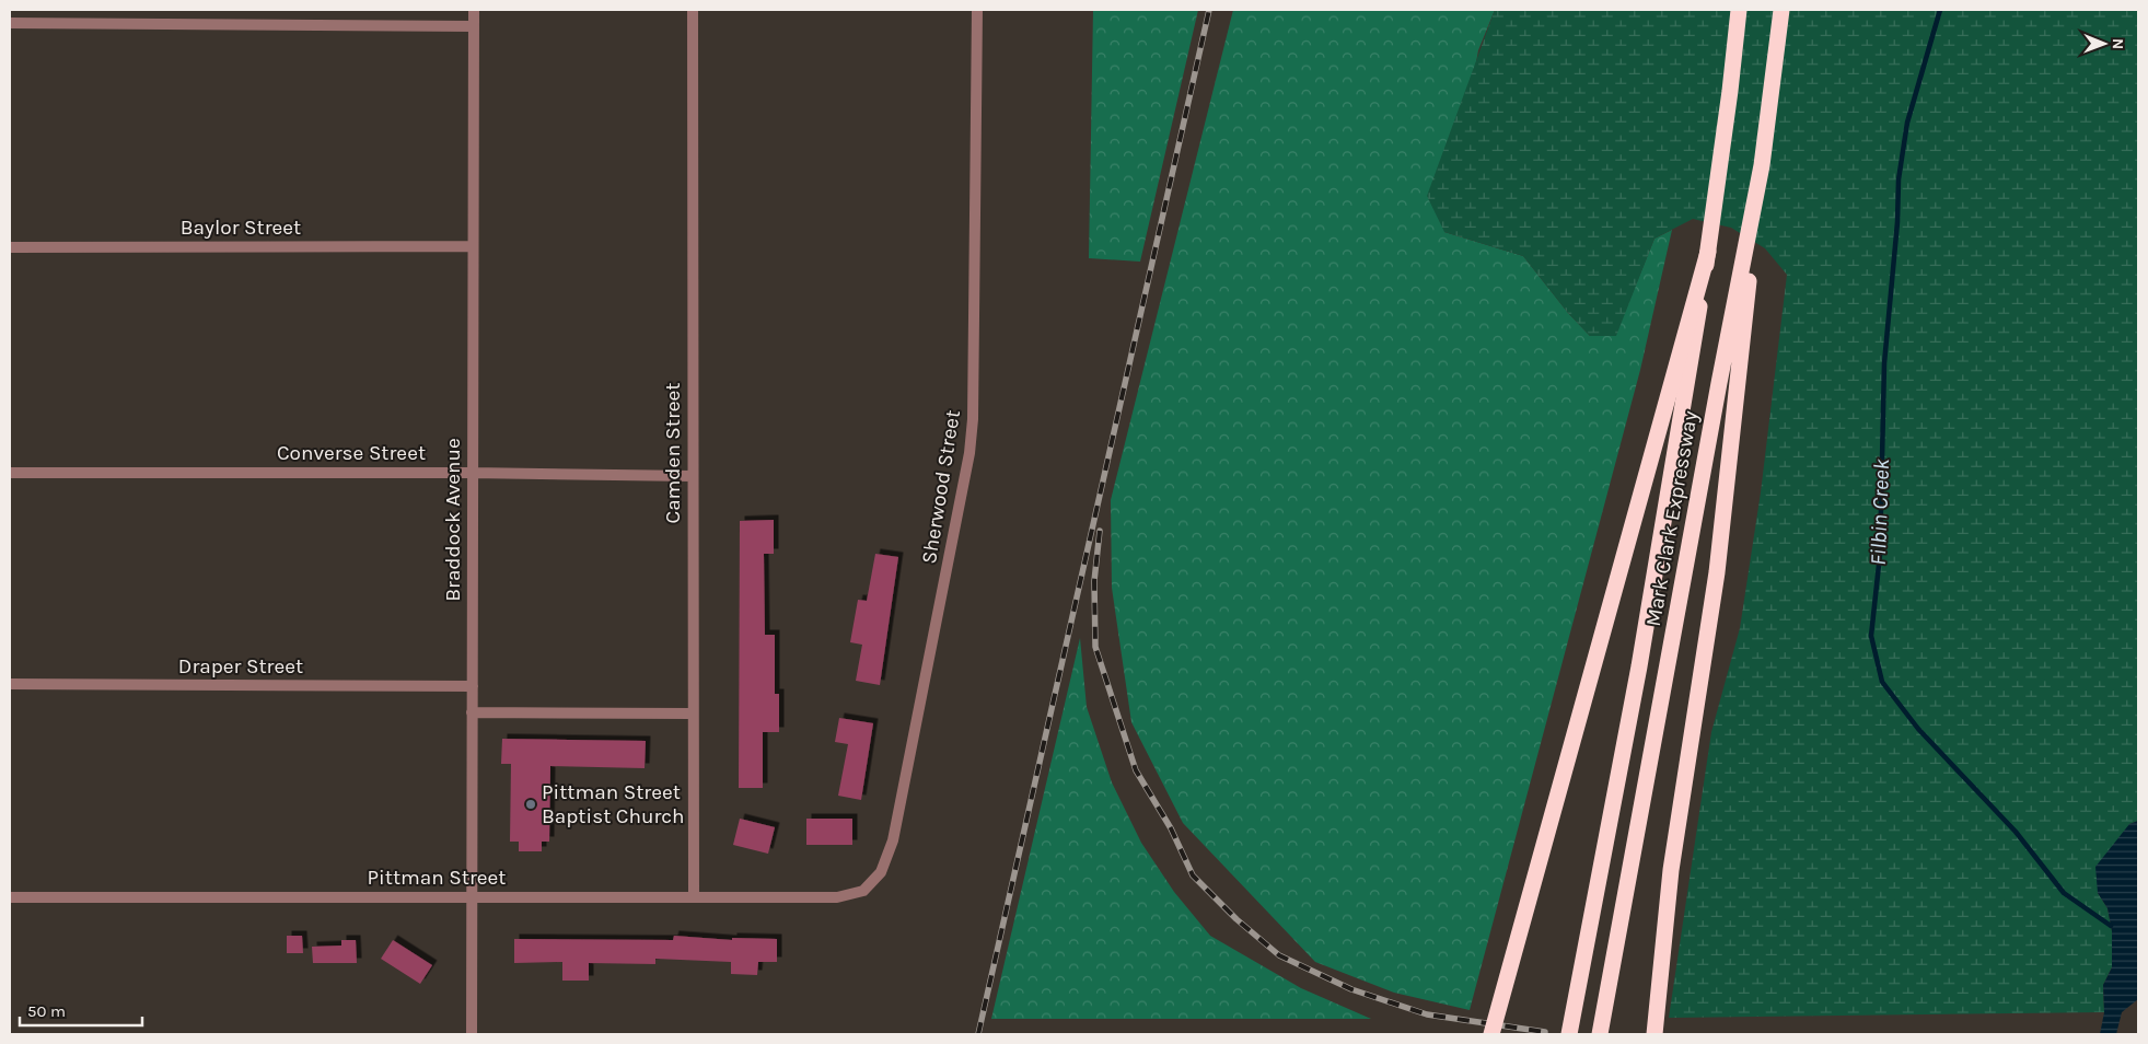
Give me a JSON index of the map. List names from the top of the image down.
{
  "streets": {
    "highway": ["Mark Clark Expressway"],
    "street": [
      "Baylor Street",
      "Converse Street",
      "Camden Street",
      "Sherwood Street",
      "Braddock Avenue",
      "Draper Street",
      "Pittman Street"
    ]
  },
  "crossings": [
    ["Baylor Street", "Braddock Avenue"],
    ["Converse Street", "Camden Street"],
    ["Converse Street", "Braddock Avenue"],
    ["Camden Street", "Pittman Street"],
    ["Sherwood Street", "Pittman Street"],
    ["Braddock Avenue", "Draper Street"],
    ["Braddock Avenue", "Pittman Street"]
  ],
  "water": ["Filbin Creek"],
  "places": ["Pittman Street Baptist Church"],
  "scale_bar": "50 m",
  "north": "right"
}
